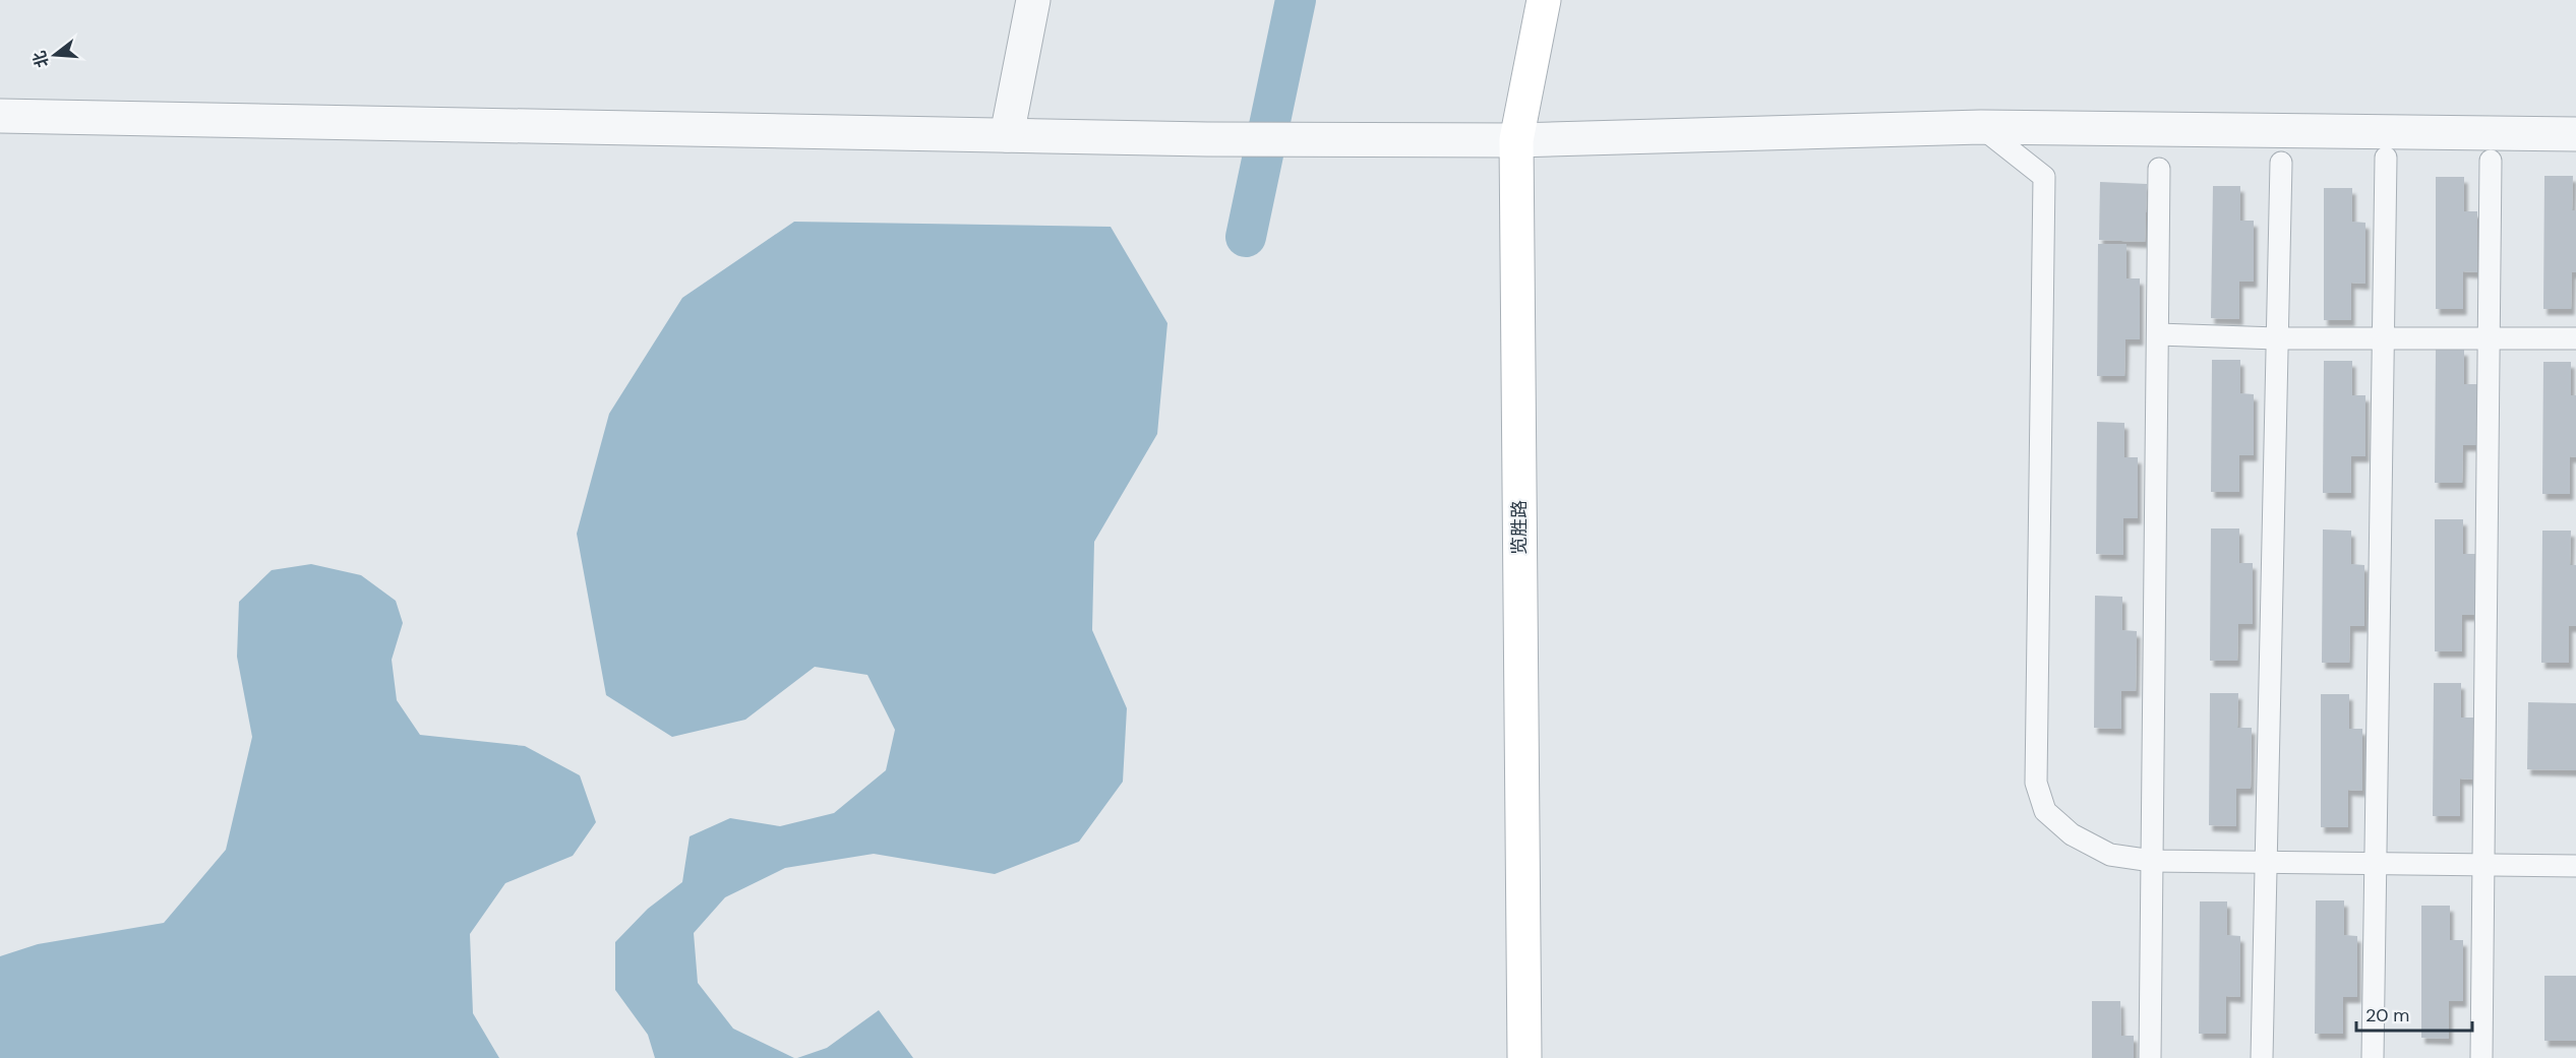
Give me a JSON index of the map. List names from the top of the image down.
{
  "streets": {
    "main road": ["览胜路"]
  },
  "scale_bar": "20 m",
  "north": "left"
}
